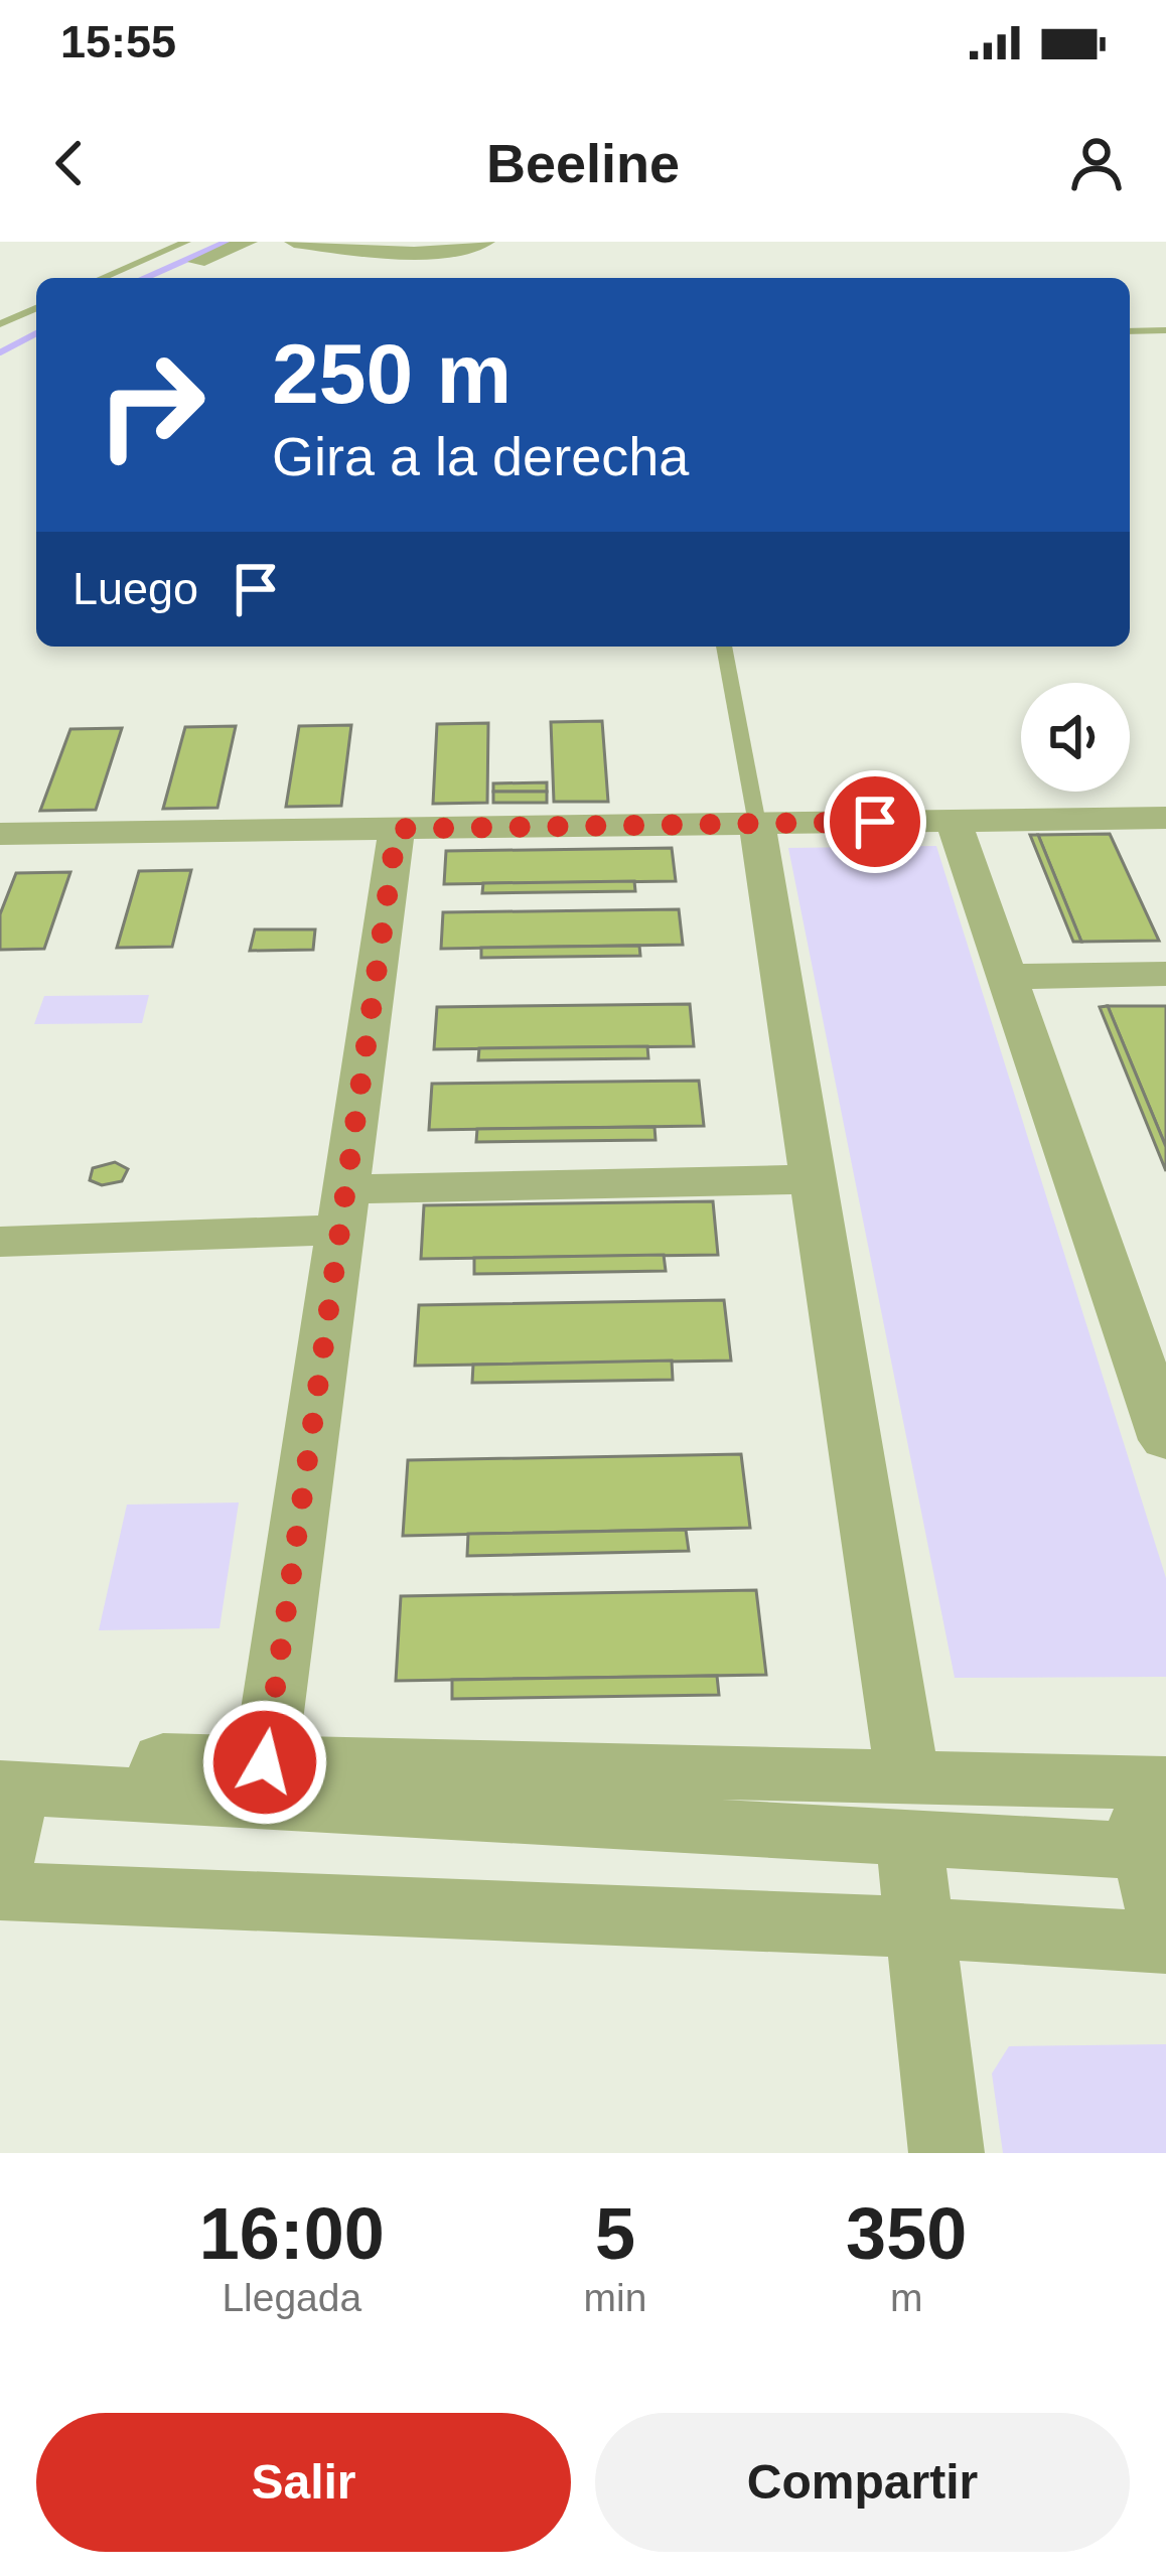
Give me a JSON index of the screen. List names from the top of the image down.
{
  "page": {
    "status": "15:55",
    "header": "Beeline",
    "turn": ["250 m", "Gira a la derecha"],
    "then": "Luego",
    "eta": [
      "16:00",
      "Llegada",
      "5",
      "min",
      "350",
      "m"
    ],
    "buttons": ["Salir", "Compartir"]
  }
}
